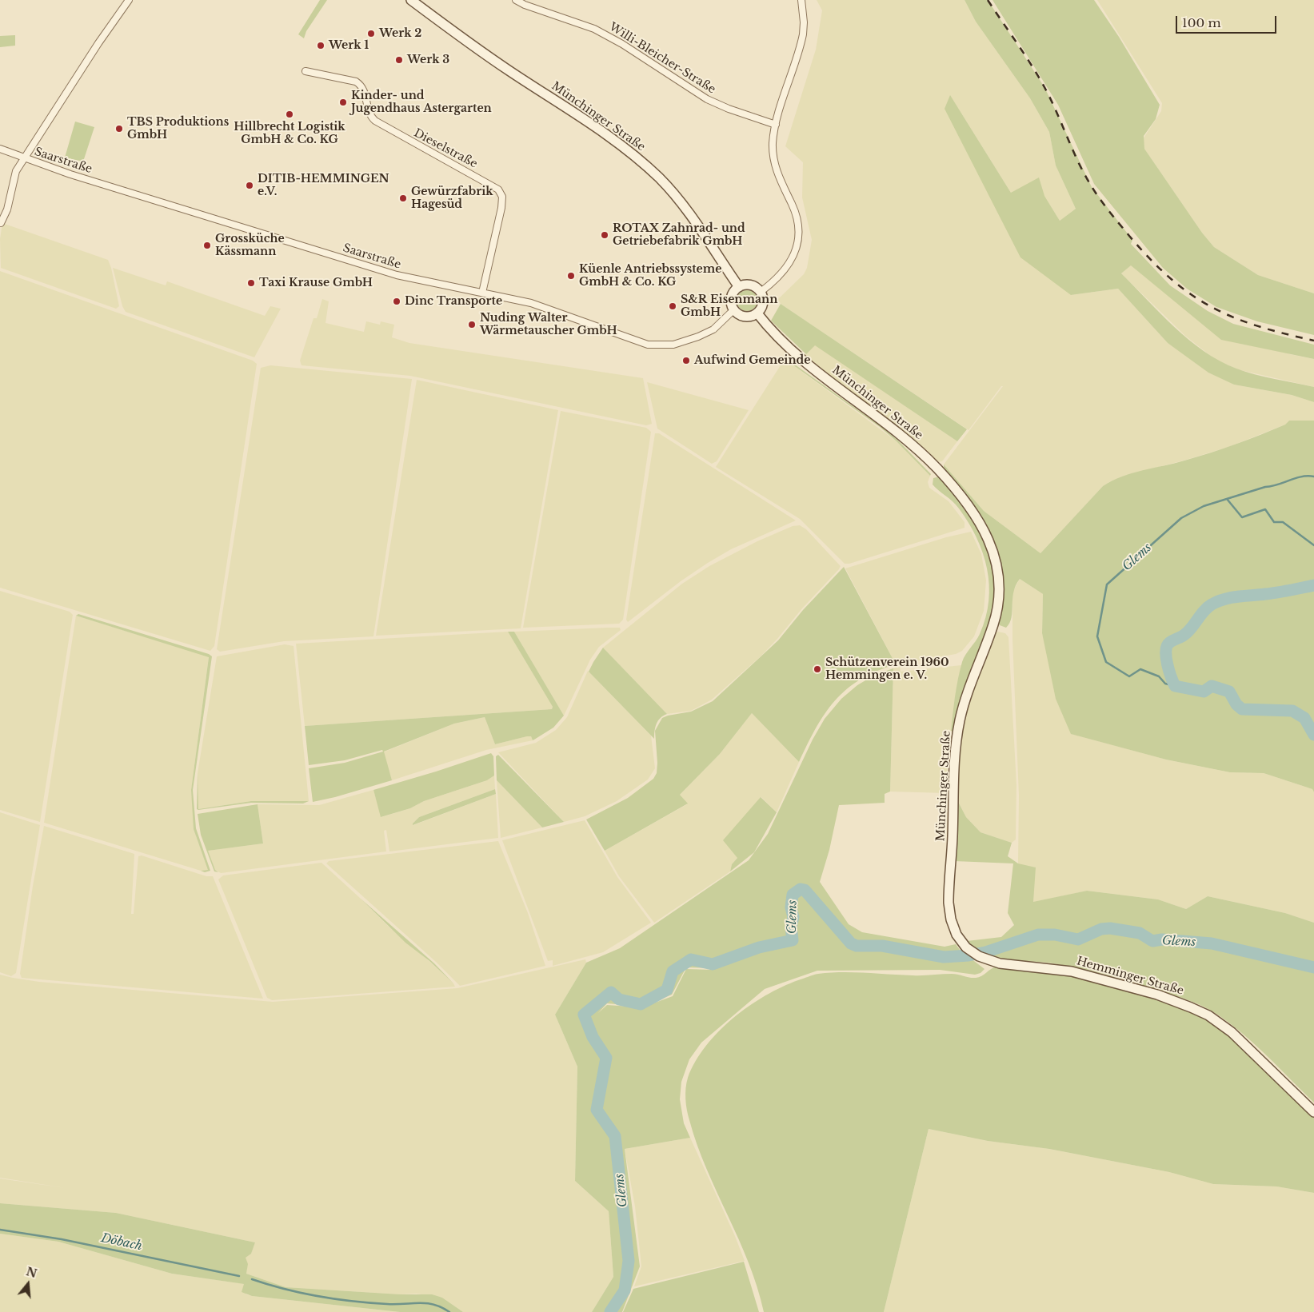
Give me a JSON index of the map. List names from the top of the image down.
{
  "streets": {
    "street": [
      "Willi-Bleicher-Straße",
      "Münchinger Straße",
      "Dieselstraße",
      "Saarstraße",
      "Hemminger Straße"
    ]
  },
  "crossings": [
    ["Münchinger Straße", "Saarstraße"],
    ["Münchinger Straße", "Hemminger Straße"],
    ["Dieselstraße", "Saarstraße"]
  ],
  "water": ["Glems", "Döbach"],
  "places": [
    "Werk 2",
    "Werk 1",
    "Werk 3",
    "Kinder- und Jugendhaus Astergarten",
    "Hillbrecht Logistik GmbH & Co. KG",
    "TBS Produktions GmbH",
    "DITIB-HEMMINGEN e.V.",
    "Gewürzfabrik Hagesüd",
    "ROTAX Zahnrad- und Getriebefabrik GmbH",
    "Grossküche Kässmann",
    "Küenle Antriebssysteme GmbH & Co. KG",
    "Taxi Krause GmbH",
    "Dinc Transporte",
    "S&R Eisenmann GmbH",
    "Nuding Walter Wärmetauscher GmbH",
    "Aufwind Gemeinde",
    "Schützenverein 1960 Hemmingen e. V."
  ],
  "scale_bar": "100 m",
  "north": "top"
}
